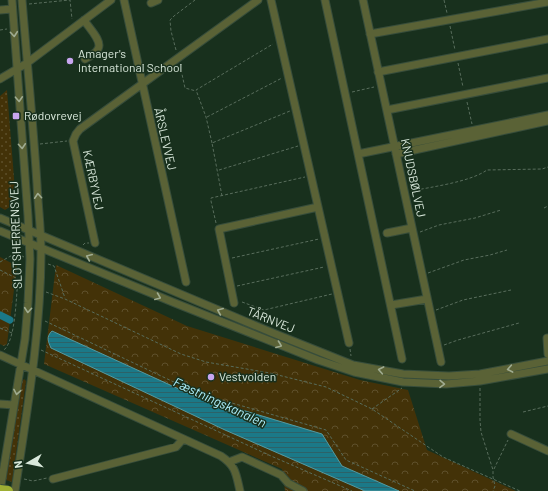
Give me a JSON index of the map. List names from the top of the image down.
{
  "streets": {
    "street": [
      "ÅRSLEVVEJ",
      "KNUDSBØLVEJ",
      "KÆRBYVEJ",
      "SLOTSHERRENSVEJ",
      "TÅRNVEJ"
    ]
  },
  "crossings": [
    ["ÅRSLEVVEJ", "KÆRBYVEJ"],
    ["SLOTSHERRENSVEJ", "TÅRNVEJ"]
  ],
  "water": ["Fæstningskanalen"],
  "places": {
    "other": ["Amager's International School", "Vestvolden"],
    "transit": ["Rødovrevej"]
  },
  "north": "left"
}
